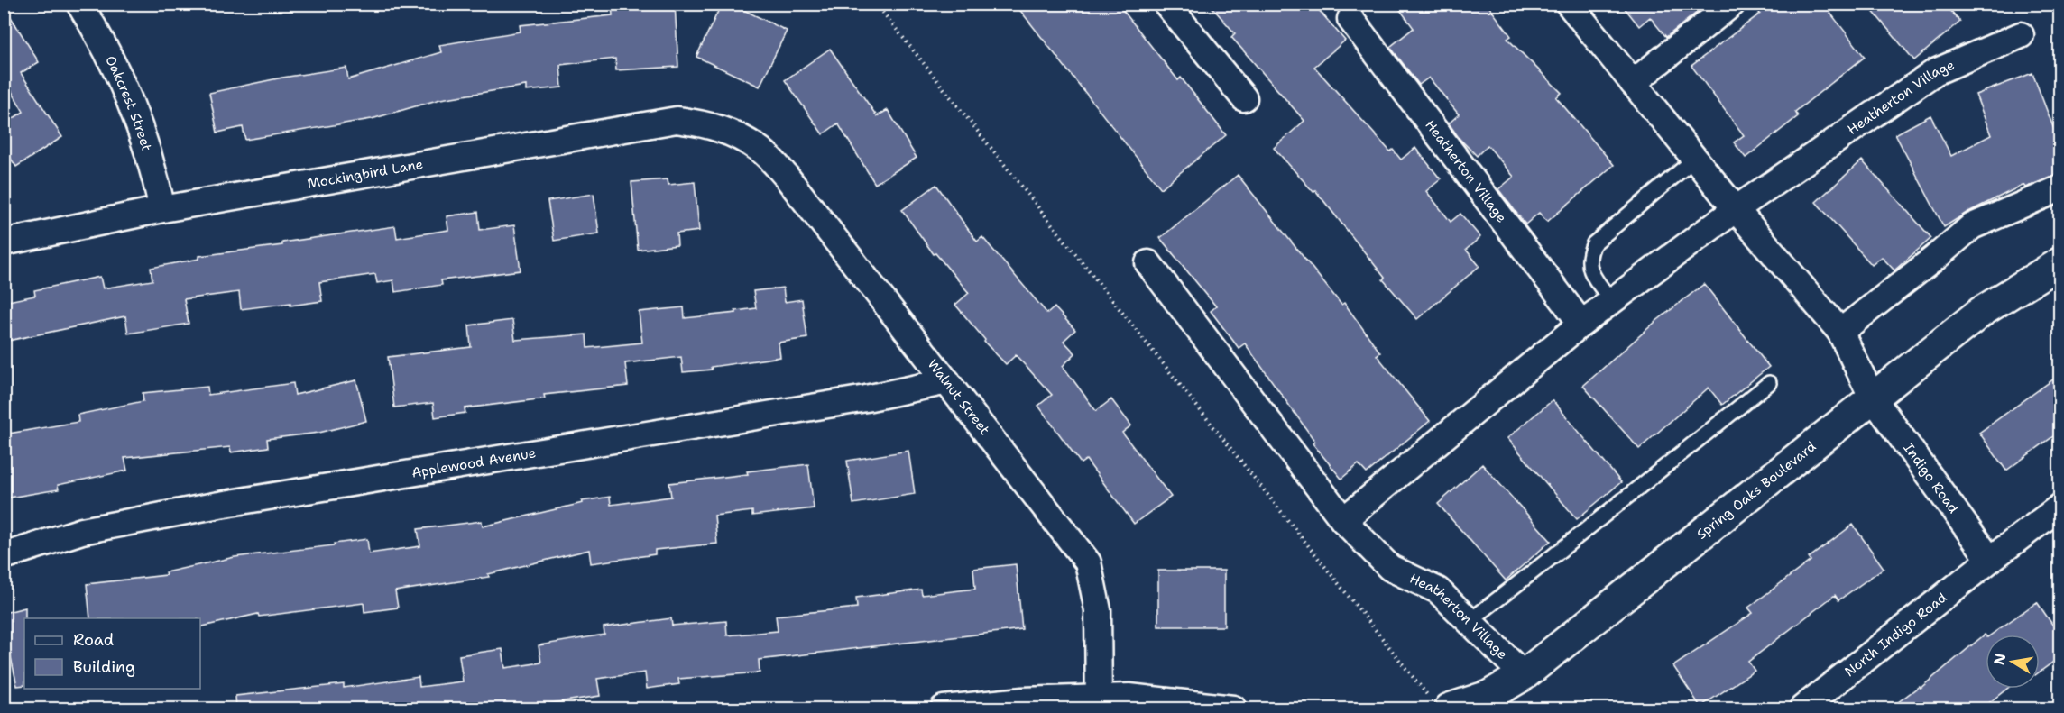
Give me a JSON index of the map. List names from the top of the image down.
{
  "streets": {
    "street": [
      "Heatherton Village",
      "Oakcrest Street",
      "Mockingbird Lane",
      "Walnut Street",
      "Applewood Avenue",
      "Indigo Road",
      "Spring Oaks Boulevard",
      "North Indigo Road"
    ]
  },
  "crossings": [
    ["Heatherton Village", "Spring Oaks Boulevard"],
    ["Oakcrest Street", "Mockingbird Lane"],
    ["Mockingbird Lane", "Walnut Street"],
    ["Walnut Street", "Applewood Avenue"],
    ["Indigo Road", "Spring Oaks Boulevard"],
    ["Indigo Road", "North Indigo Road"]
  ],
  "legend": ["Road", "Building"],
  "north": "left"
}
